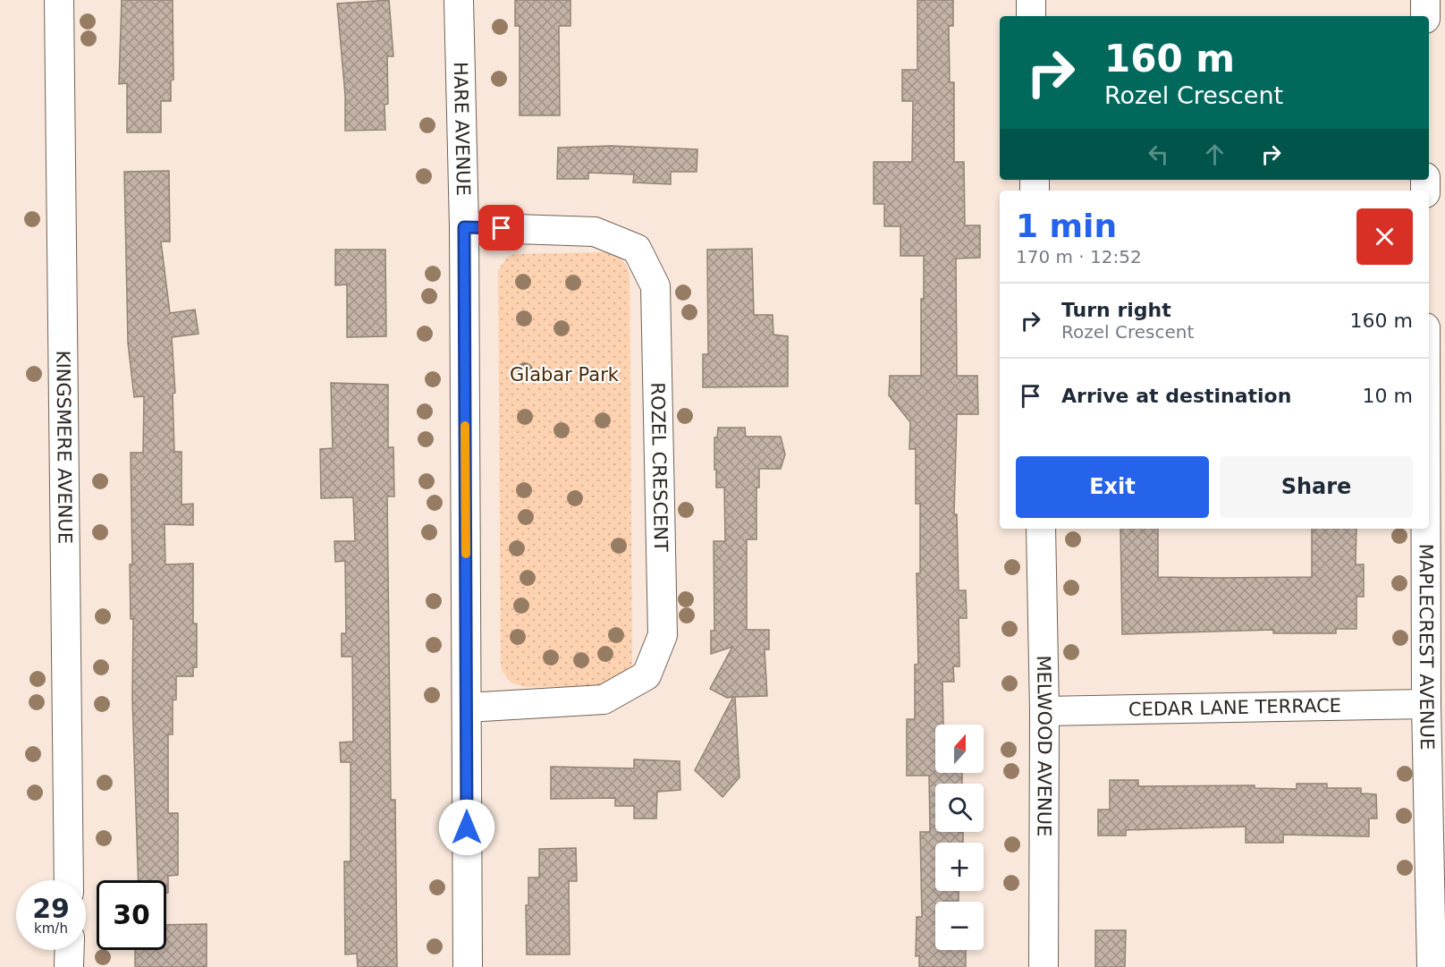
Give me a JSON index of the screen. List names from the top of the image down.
{
  "streets": {
    "street": [
      "HARE AVENUE",
      "KINGSMERE AVENUE",
      "ROZEL CRESCENT",
      "MAPLECREST AVENUE",
      "CEDAR LANE TERRACE",
      "MELWOOD AVENUE"
    ]
  },
  "crossings": [
    ["HARE AVENUE", "ROZEL CRESCENT"],
    ["MAPLECREST AVENUE", "CEDAR LANE TERRACE"],
    ["CEDAR LANE TERRACE", "MELWOOD AVENUE"]
  ],
  "parks": ["Glabar Park"],
  "north": "top",
  "page": {
    "turn": ["160 m", "Rozel Crescent"],
    "heading": ["1 min", "170 m · 12:52"],
    "list": [
      {
        "name": "Turn right",
        "note": "Rozel Crescent",
        "value": "160 m"
      },
      {
        "name": "Arrive at destination",
        "value": "10 m"
      }
    ],
    "buttons": ["Exit", "Share"],
    "map_buttons": ["+", "−"],
    "speed": "29 km/h",
    "limit": "30"
  }
}
